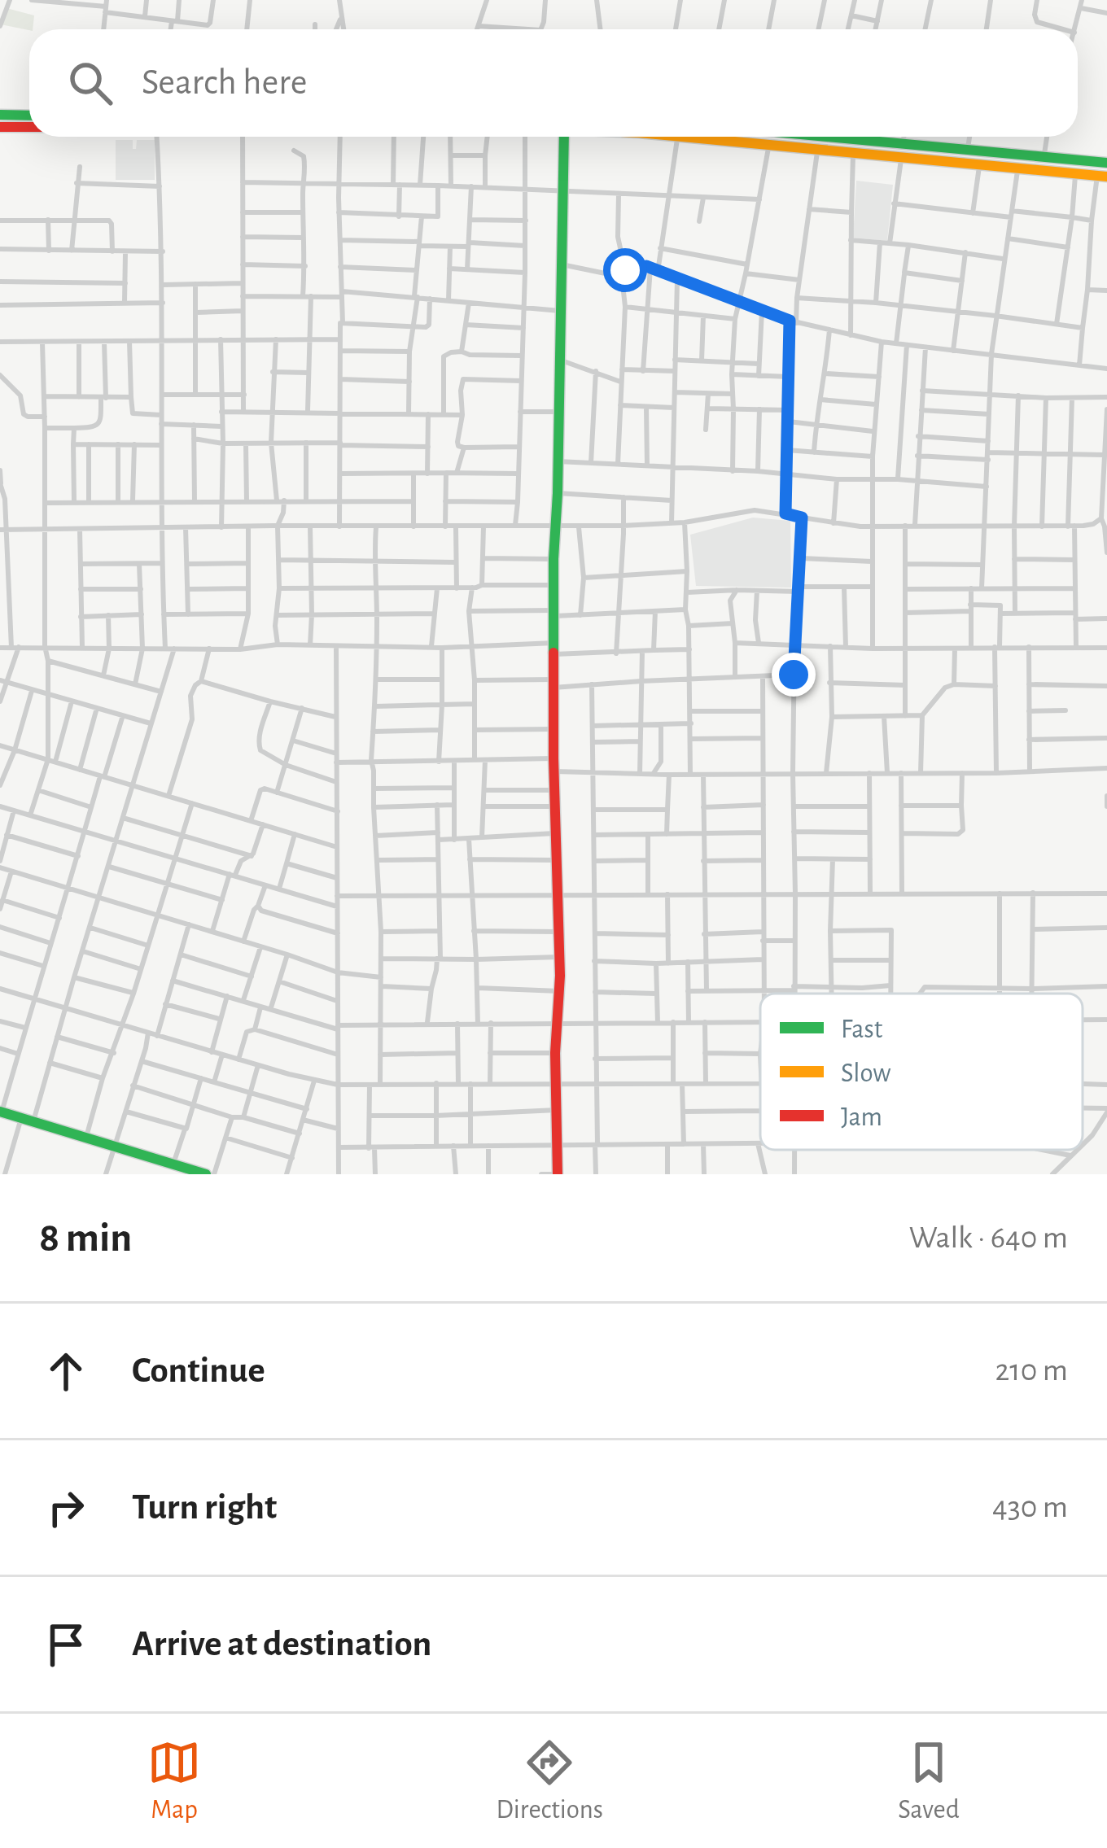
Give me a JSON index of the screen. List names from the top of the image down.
{
  "legend": ["Fast", "Slow", "Jam"],
  "page": {
    "search": "Search here",
    "heading": ["8 min", "Walk · 640 m"],
    "list": [
      ["Continue", "210 m"],
      ["Turn right", "430 m"],
      "Arrive at destination"
    ],
    "nav": ["Map", "Directions", "Saved"]
  }
}
